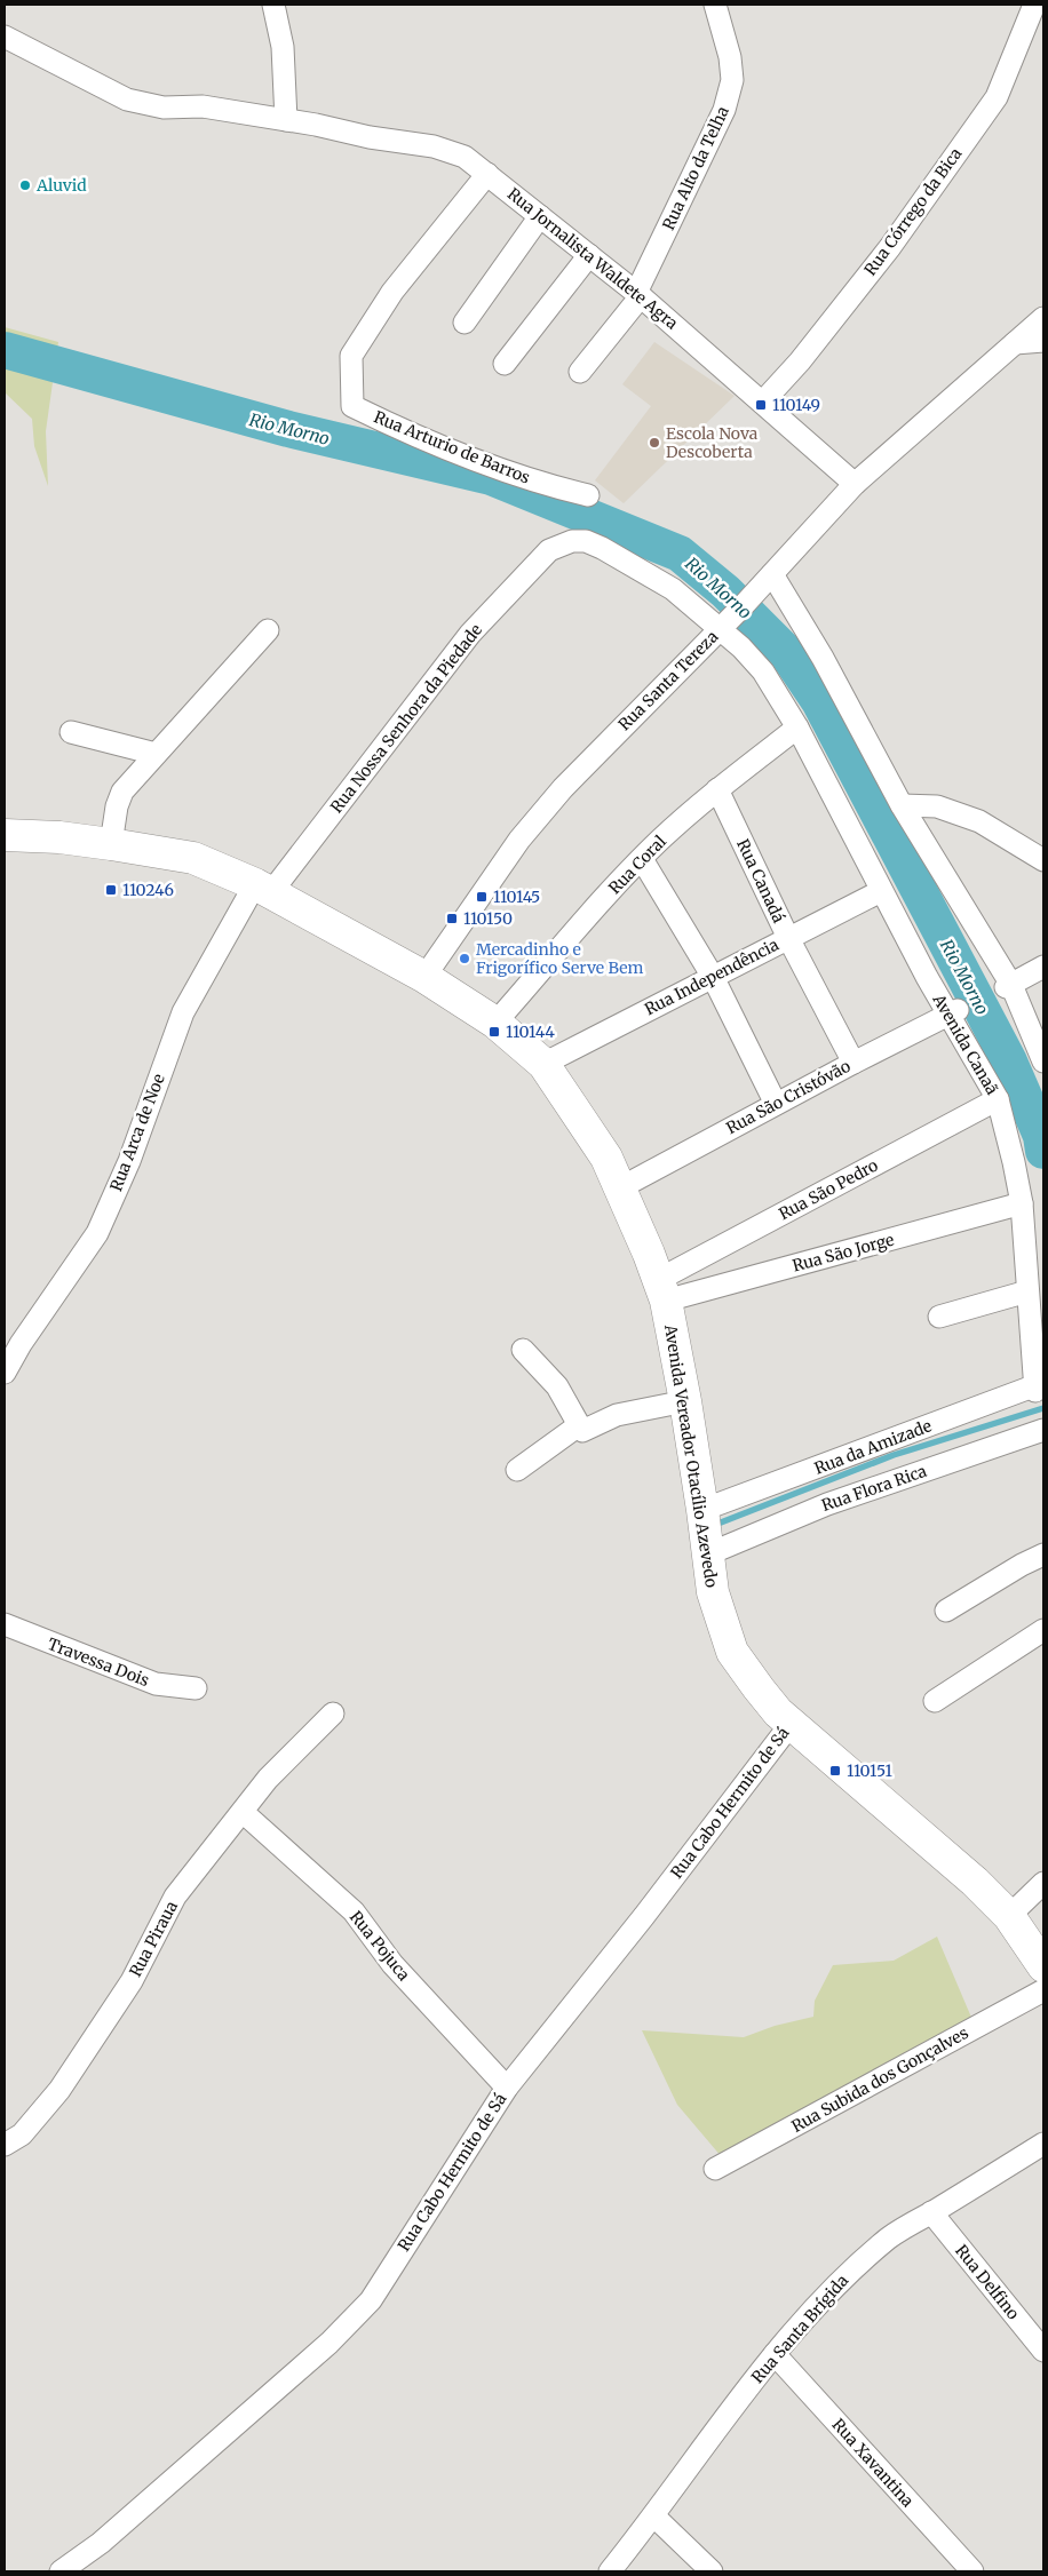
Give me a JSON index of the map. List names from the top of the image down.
{
  "streets": {
    "main road": ["Avenida Vereador Otacílio Azevedo"],
    "street": [
      "Rua Alto da Telha",
      "Rua Córrego da Bica",
      "Rua Jornalista Waldete Agra",
      "Rua Arturio de Barros",
      "Rua Santa Tereza",
      "Rua Nossa Senhora da Piedade",
      "Rua Coral",
      "Rua Canadá",
      "Rua Independência",
      "Avenida Canaã",
      "Rua São Cristóvão",
      "Rua Arca de Noe",
      "Rua São Pedro",
      "Rua São Jorge",
      "Rua da Amizade",
      "Rua Flora Rica",
      "Travessa Dois",
      "Rua Cabo Hermito de Sá",
      "Rua Piraua",
      "Rua Pojuca",
      "Rua Subida dos Gonçalves",
      "Rua Delfino",
      "Rua Santa Brígida",
      "Rua Xavantina"
    ]
  },
  "crossings": [
    ["Rua Alto da Telha", "Rua Jornalista Waldete Agra"],
    ["Rua Córrego da Bica", "Rua Jornalista Waldete Agra"],
    ["Rua Jornalista Waldete Agra", "Rua Arturio de Barros"],
    ["Rua Jornalista Waldete Agra", "Rua Santa Tereza"],
    ["Rua Santa Tereza", "Avenida Canaã"],
    ["Rua Santa Tereza", "Avenida Vereador Otacílio Azevedo"],
    ["Rua Nossa Senhora da Piedade", "Avenida Canaã"],
    ["Rua Nossa Senhora da Piedade", "Rua Arca de Noe"],
    ["Rua Nossa Senhora da Piedade", "Avenida Vereador Otacílio Azevedo"],
    ["Rua Coral", "Rua Canadá"],
    ["Rua Coral", "Avenida Canaã"],
    ["Rua Coral", "Avenida Vereador Otacílio Azevedo"],
    ["Rua Canadá", "Rua Independência"],
    ["Rua Canadá", "Rua São Cristóvão"],
    ["Rua Independência", "Avenida Canaã"],
    ["Rua Independência", "Avenida Vereador Otacílio Azevedo"],
    ["Avenida Canaã", "Rua São Cristóvão"],
    ["Avenida Canaã", "Rua São Pedro"],
    ["Avenida Canaã", "Rua São Jorge"],
    ["Avenida Canaã", "Rua da Amizade"],
    ["Rua São Cristóvão", "Avenida Vereador Otacílio Azevedo"],
    ["Rua Arca de Noe", "Avenida Vereador Otacílio Azevedo"],
    ["Rua São Pedro", "Rua São Jorge"],
    ["Rua São Pedro", "Avenida Vereador Otacílio Azevedo"],
    ["Rua São Jorge", "Avenida Vereador Otacílio Azevedo"],
    ["Rua da Amizade", "Avenida Vereador Otacílio Azevedo"],
    ["Avenida Vereador Otacílio Azevedo", "Rua Flora Rica"],
    ["Avenida Vereador Otacílio Azevedo", "Rua Cabo Hermito de Sá"],
    ["Rua Cabo Hermito de Sá", "Rua Pojuca"],
    ["Rua Piraua", "Rua Pojuca"],
    ["Rua Delfino", "Rua Santa Brígida"],
    ["Rua Santa Brígida", "Rua Xavantina"]
  ],
  "water": ["Rio Morno"],
  "places": {
    "other": ["Aluvid", "Escola Nova Descoberta", "Mercadinho e Frigorífico Serve Bem"],
    "transit": [
      "110149",
      "110246",
      "110145",
      "110150",
      "110144",
      "110151"
    ]
  }
}
